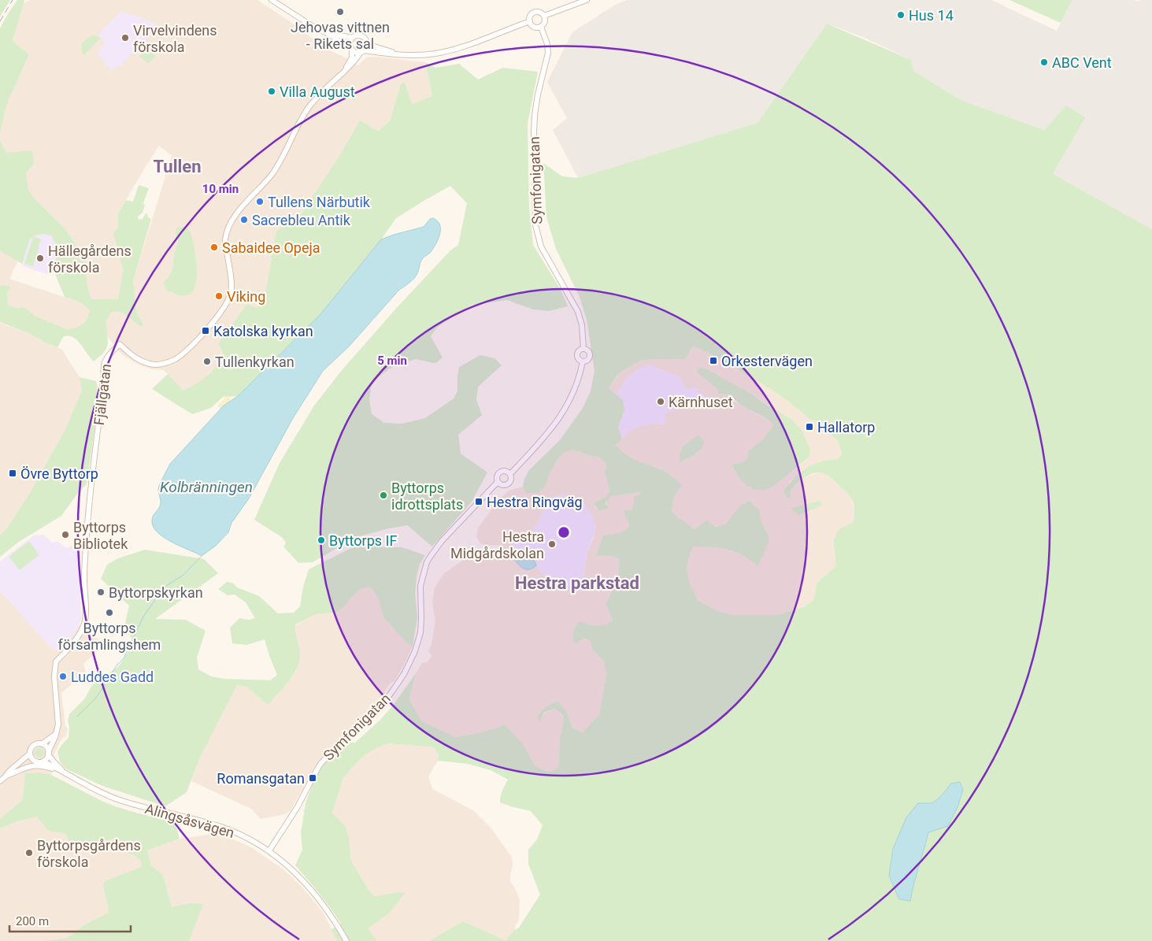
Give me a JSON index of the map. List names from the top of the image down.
{
  "streets": {
    "street": ["Symfonigatan", "Fjällgatan", "Alingsåsvägen"]
  },
  "crossings": [
    ["Symfonigatan", "Alingsåsvägen"],
    ["Fjällgatan", "Alingsåsvägen"]
  ],
  "districts": ["Tullen", "Hestra parkstad"],
  "water": ["Kolbränningen"],
  "places": {
    "other": [
      "Jehovas vittnen - Rikets sal",
      "Hus 14",
      "Virvelvindens förskola",
      "ABC Vent",
      "Villa August",
      "Tullens Närbutik",
      "Sacrebleu Antik",
      "Sabaidee Opeja",
      "Hällegårdens förskola",
      "Viking",
      "Tullenkyrkan",
      "Kärnhuset",
      "Byttorps idrottsplats",
      "Byttorps Bibliotek",
      "Byttorps IF",
      "Hestra Midgårdskolan",
      "Byttorpskyrkan",
      "Byttorps församlingshem",
      "Luddes Gadd",
      "Byttorpsgårdens förskola"
    ],
    "transit": [
      "Katolska kyrkan",
      "Orkestervägen",
      "Hallatorp",
      "Övre Byttorp",
      "Hestra Ringväg",
      "Romansgatan"
    ]
  },
  "scale_bar": "200 m",
  "rings": ["10 min", "5 min"]
}
